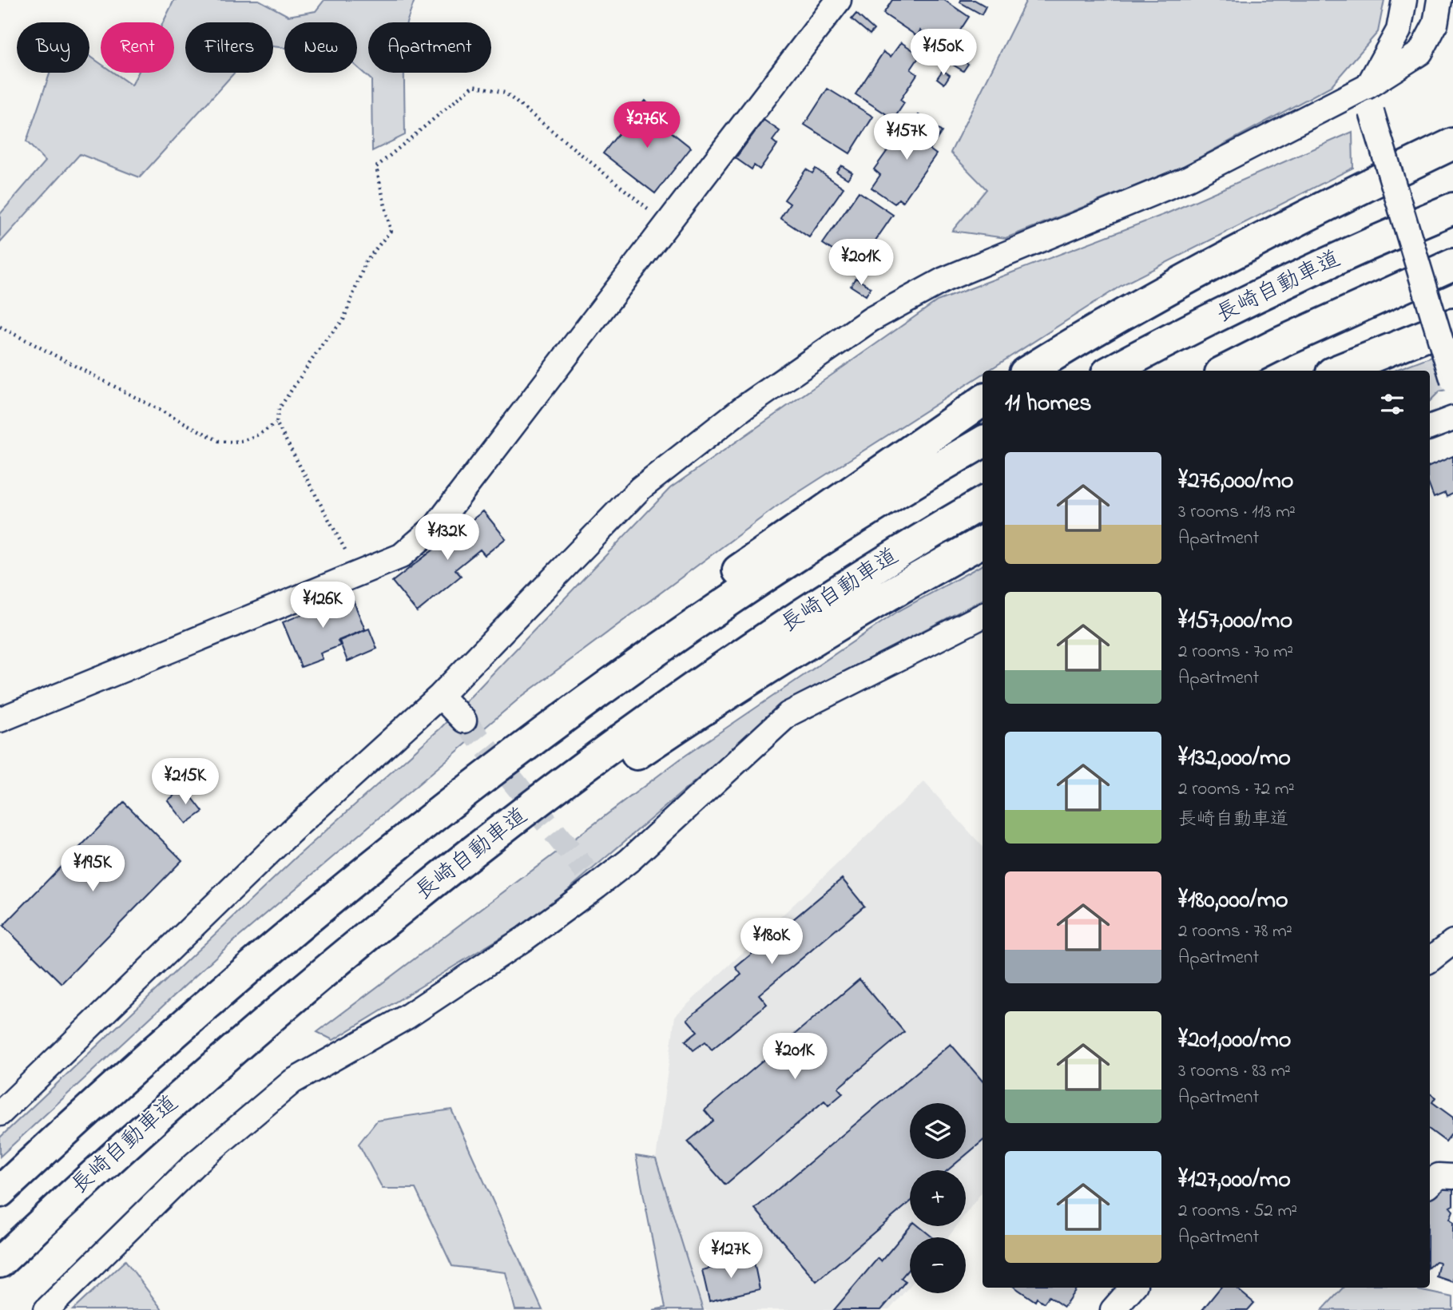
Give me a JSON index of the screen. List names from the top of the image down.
{
  "streets": {
    "highway": ["長崎自動車道"]
  },
  "page": {
    "chip": [
      "Buy",
      "Rent",
      "Filters",
      "New",
      "Apartment"
    ],
    "price": [
      "¥150K",
      "¥276K",
      "¥157K",
      "¥201K",
      "¥132K",
      "¥126K",
      "¥215K",
      "¥195K",
      "¥180K",
      "¥201K",
      "¥127K"
    ],
    "heading": "11 homes",
    "list": [
      {
        "name": "¥276,000/mo",
        "note": "3 rooms · 113 m² · Apartment"
      },
      {
        "name": "¥157,000/mo",
        "note": "2 rooms · 70 m² · Apartment"
      },
      {
        "name": "¥132,000/mo",
        "note": "2 rooms · 72 m² · 長崎自動車道"
      },
      {
        "name": "¥180,000/mo",
        "note": "2 rooms · 78 m² · Apartment"
      },
      {
        "name": "¥201,000/mo",
        "note": "3 rooms · 83 m² · Apartment"
      },
      {
        "name": "¥127,000/mo",
        "note": "2 rooms · 52 m² · Apartment"
      }
    ],
    "map_buttons": ["+", "−"]
  }
}
